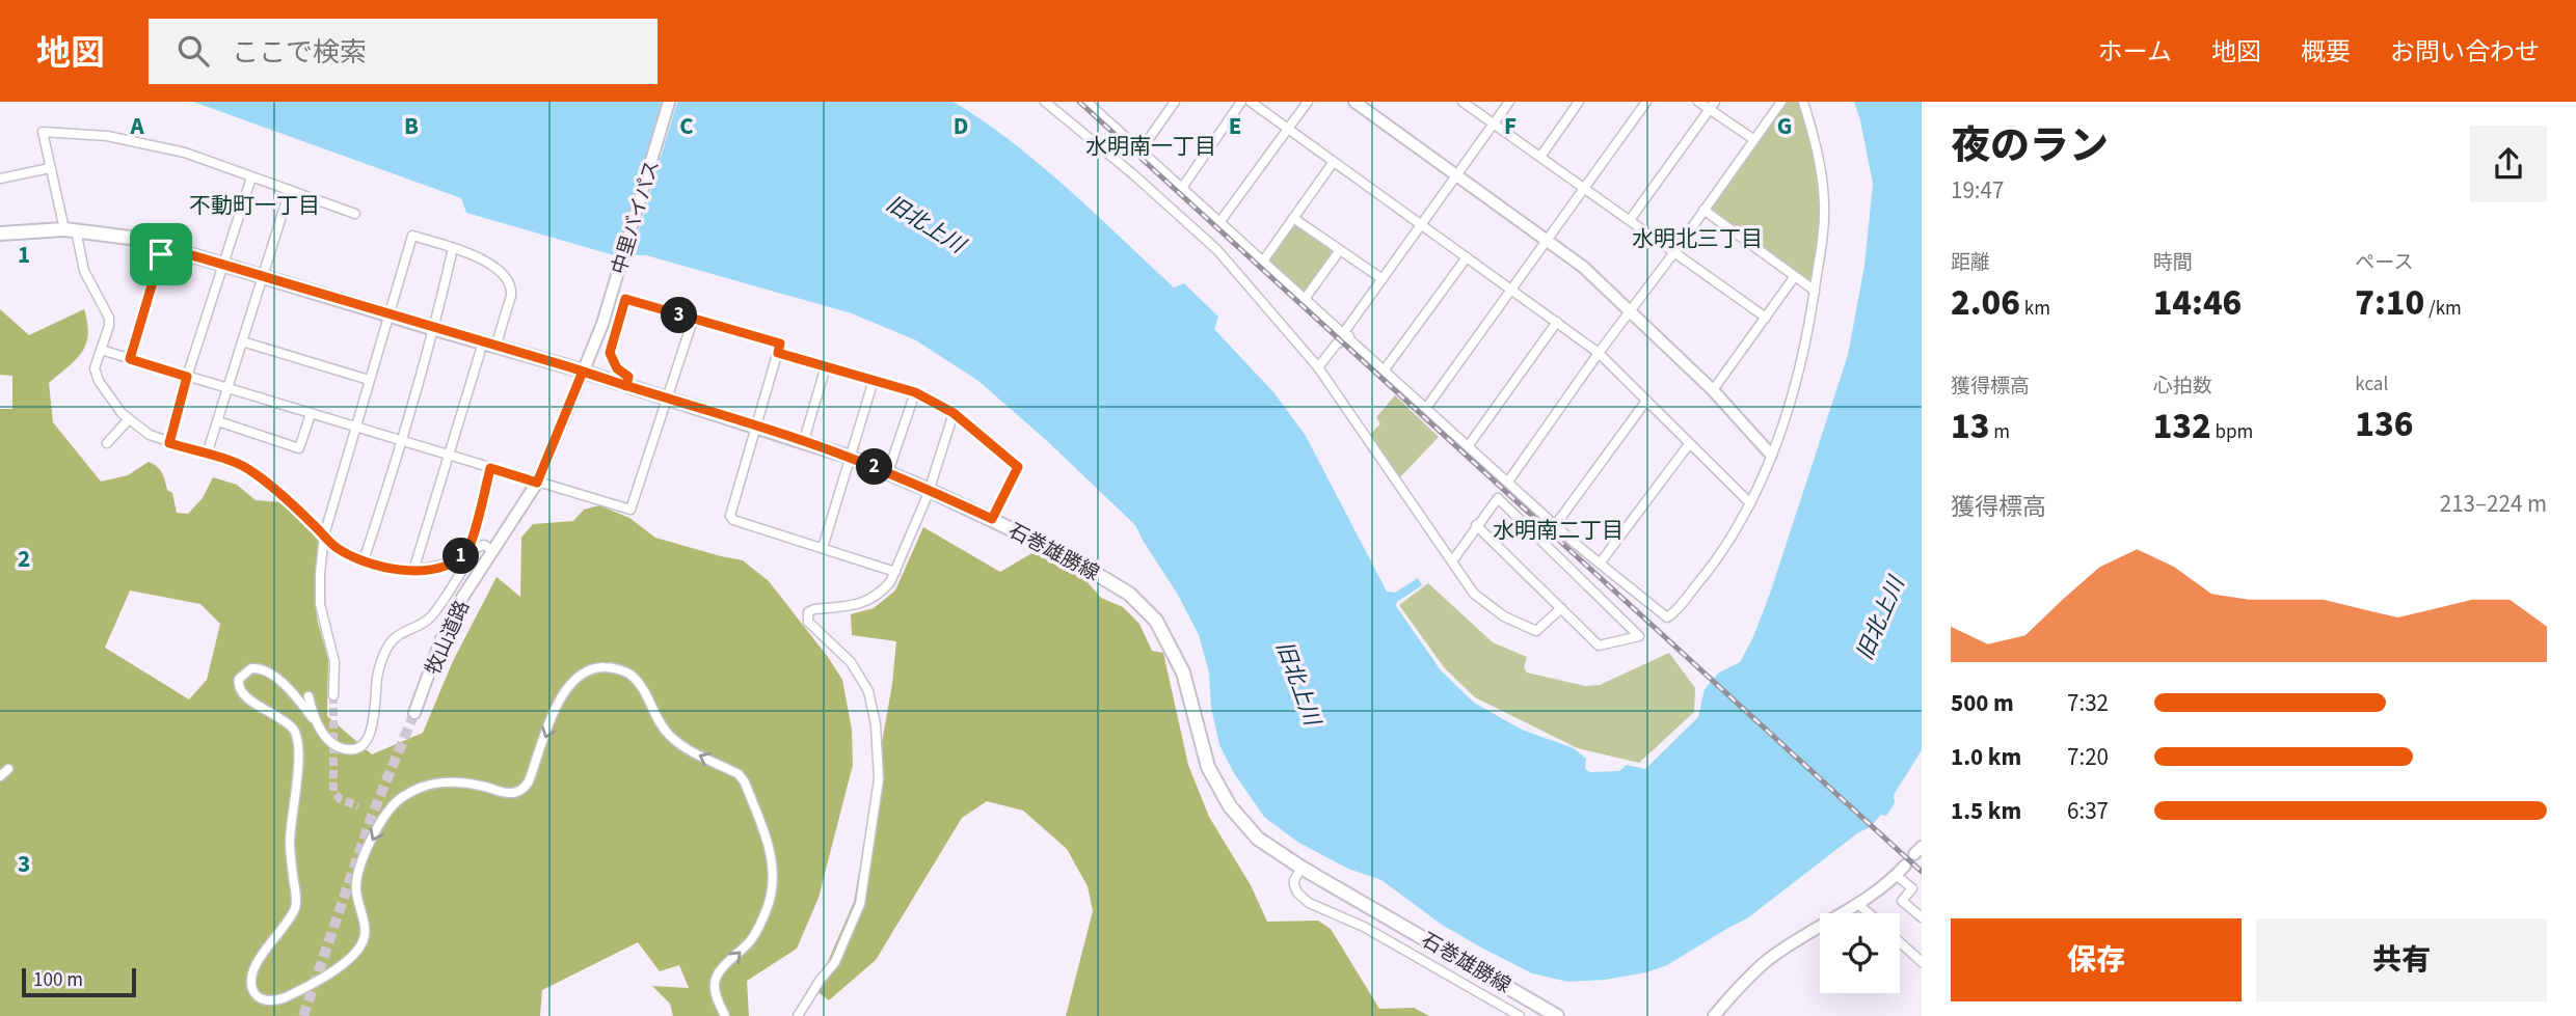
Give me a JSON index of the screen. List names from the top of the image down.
{
  "streets": {
    "main road": ["石巻雄勝線"],
    "street": ["中里バイパス", "牧山道路"]
  },
  "crossings": [
    ["中里バイパス", "石巻雄勝線"],
    ["中里バイパス", "牧山道路"],
    ["石巻雄勝線", "牧山道路"]
  ],
  "districts": [
    "水明南一丁目",
    "不動町一丁目",
    "水明北三丁目",
    "水明南二丁目"
  ],
  "water": ["旧北上川"],
  "scale_bar": "100 m",
  "page": {
    "header": "地図",
    "search": "ここで検索",
    "nav": [
      "ホーム",
      "地図",
      "概要",
      "お問い合わせ"
    ],
    "heading": ["夜のラン", "19:47"],
    "stats": [
      ["距離", "2.06 km"],
      ["時間", "14:46"],
      ["ペース", "7:10 /km"],
      ["獲得標高", "13 m"],
      ["心拍数", "132 bpm"],
      ["kcal", "136"]
    ],
    "pins": ["3", "2", "1"],
    "chart": ["獲得標高", "213–224 m"],
    "list": [
      {
        "name": "500 m",
        "note": "7:32"
      },
      {
        "name": "1.0 km",
        "note": "7:20"
      },
      {
        "name": "1.5 km",
        "note": "6:37"
      }
    ],
    "buttons": ["保存", "共有"],
    "scale": "100 m"
  },
  "grid": {
    "columns": [
      "A",
      "B",
      "C",
      "D",
      "E",
      "F",
      "G"
    ],
    "rows": ["1", "2", "3"]
  }
}
